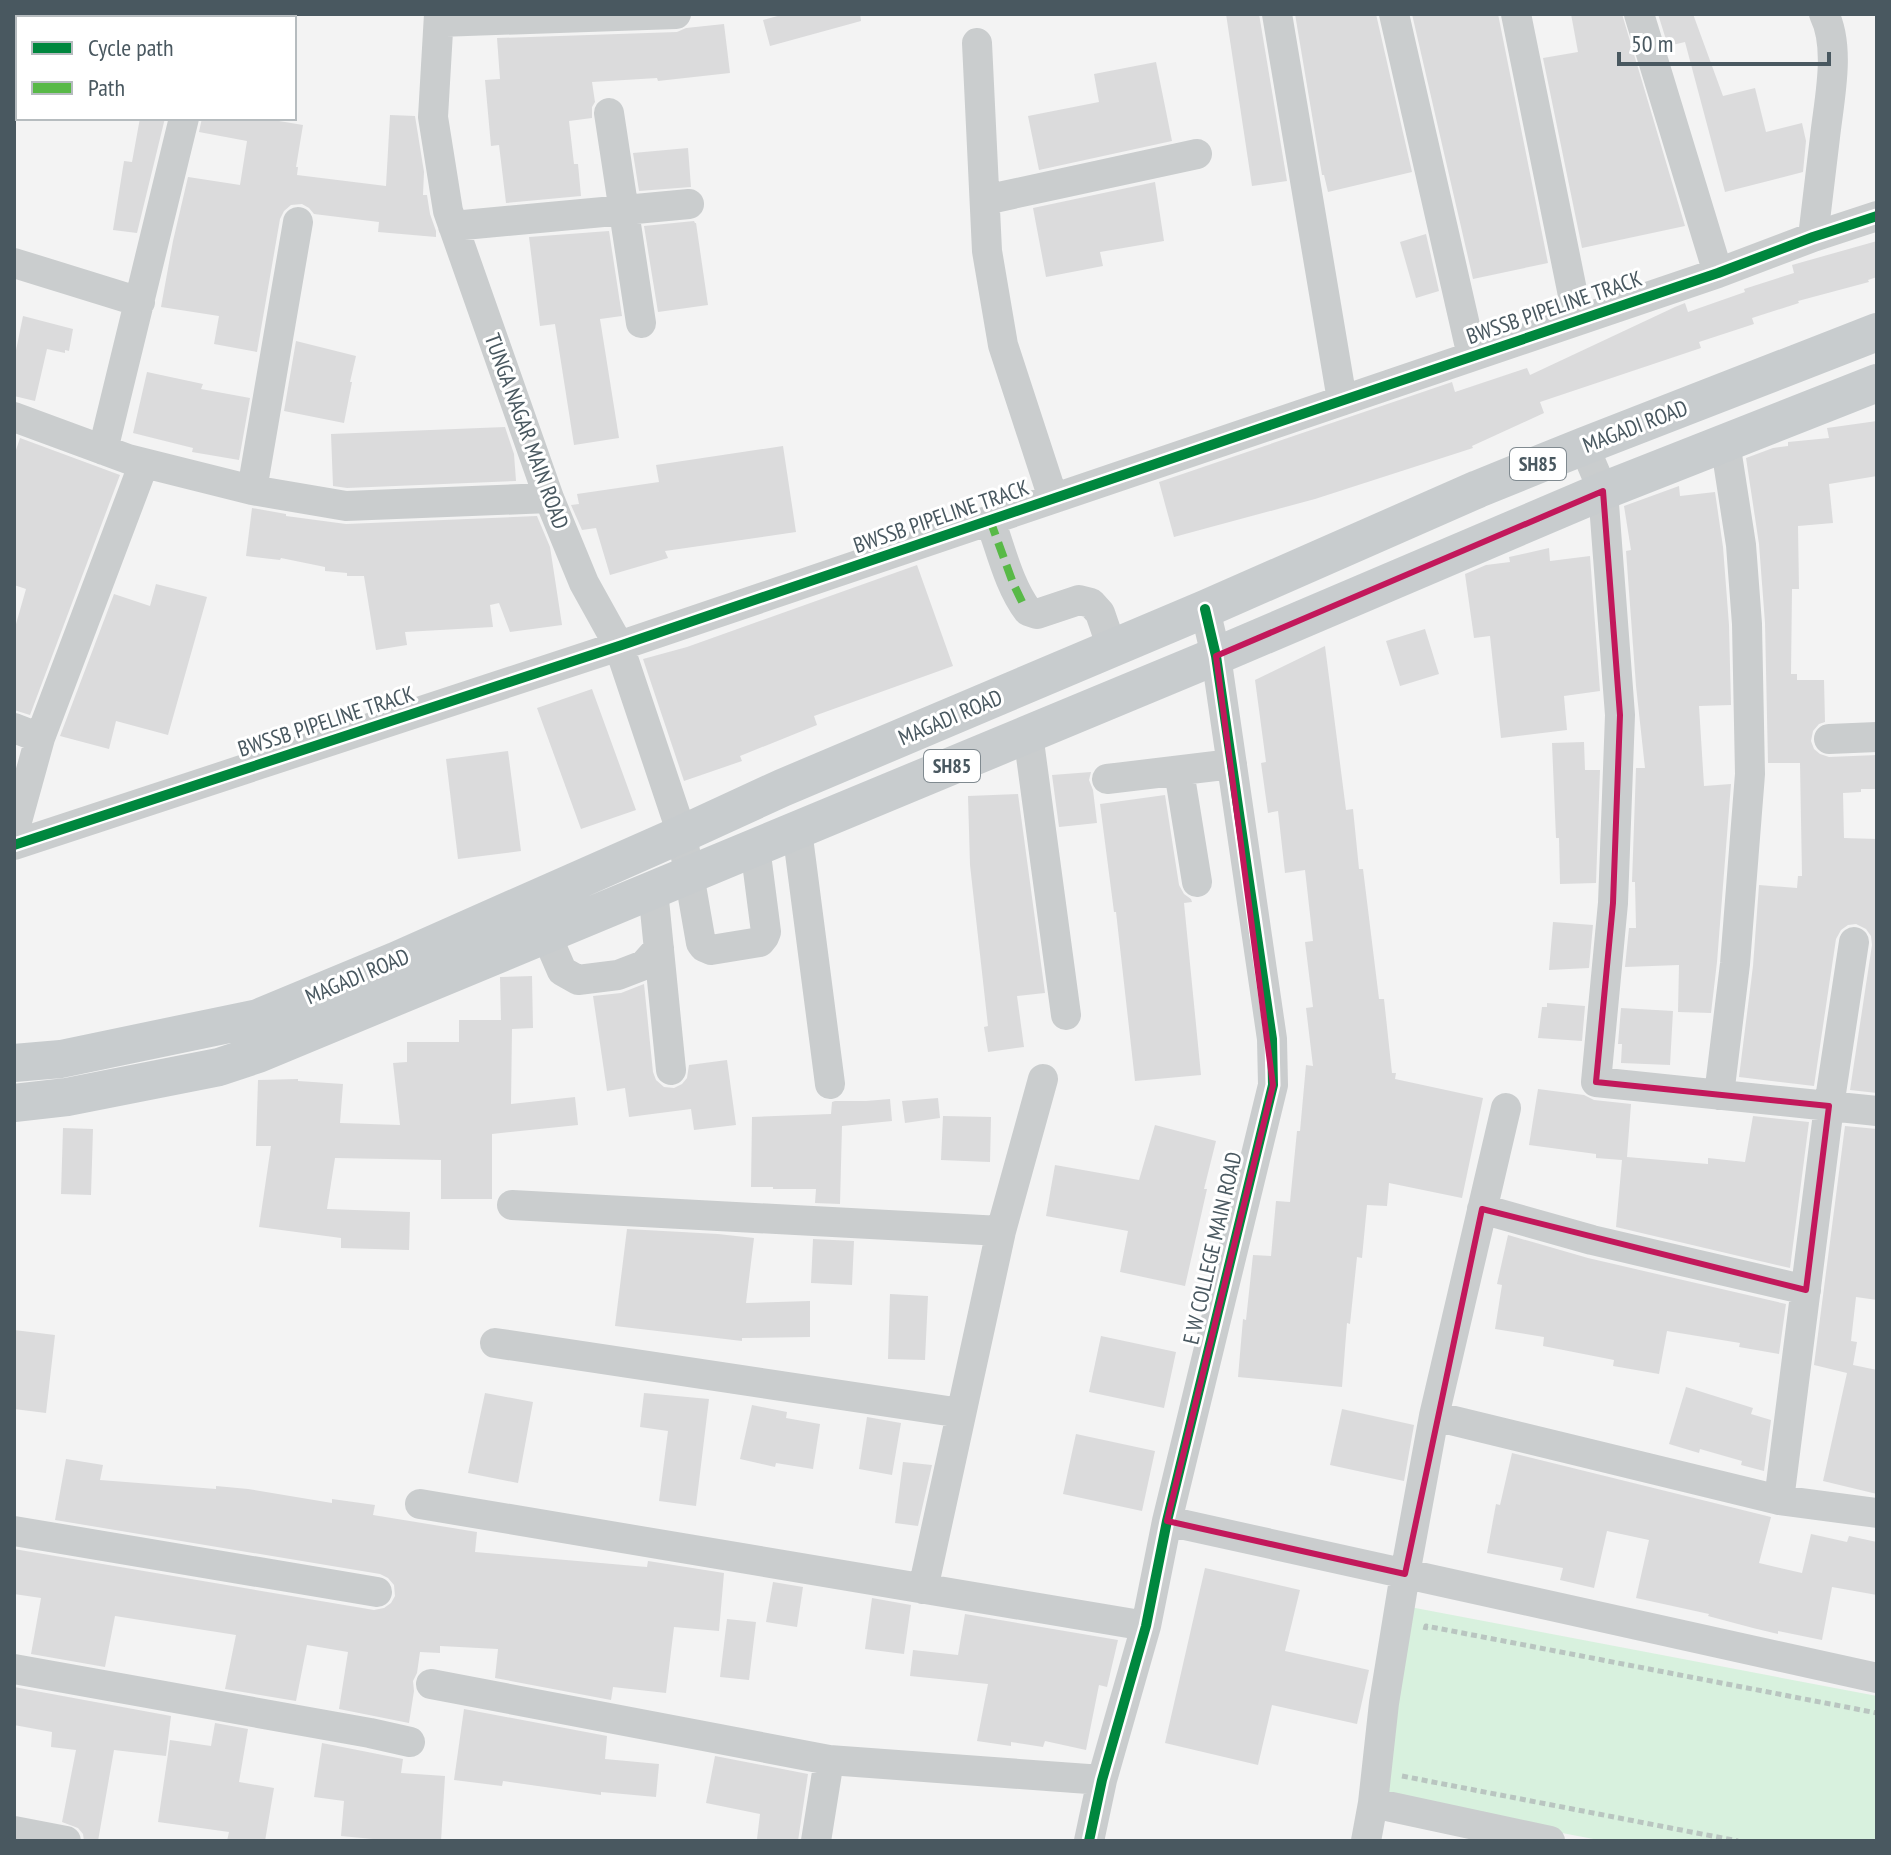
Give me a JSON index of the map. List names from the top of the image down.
{
  "streets": {
    "main road": ["MAGADI ROAD", "SH85"],
    "street": ["BWSSB PIPELINE TRACK", "TUNGA NAGAR MAIN ROAD", "E W COLLEGE MAIN ROAD"]
  },
  "crossings": [
    ["BWSSB PIPELINE TRACK", "TUNGA NAGAR MAIN ROAD"],
    ["MAGADI ROAD", "TUNGA NAGAR MAIN ROAD"],
    ["MAGADI ROAD", "E W COLLEGE MAIN ROAD"]
  ],
  "legend": ["Cycle path", "Path"],
  "scale_bar": "50 m"
}
